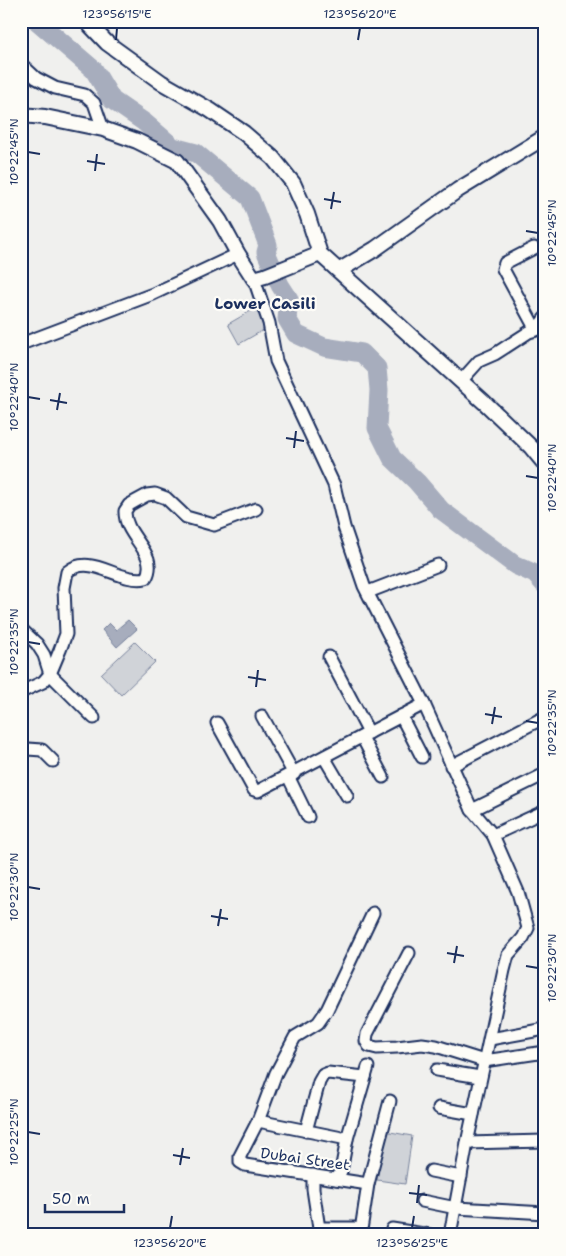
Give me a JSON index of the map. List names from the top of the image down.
{
  "streets": {
    "street": ["Dubai Street"]
  },
  "districts": ["Lower Casili"],
  "scale_bar": "50 m",
  "coordinates": [
    "123°56'15\"E",
    "123°56'20\"E",
    "10°22'45\"N",
    "10°22'40\"N",
    "10°22'35\"N",
    "10°22'30\"N",
    "10°22'25\"N",
    "123°56'25\"E"
  ]
}
